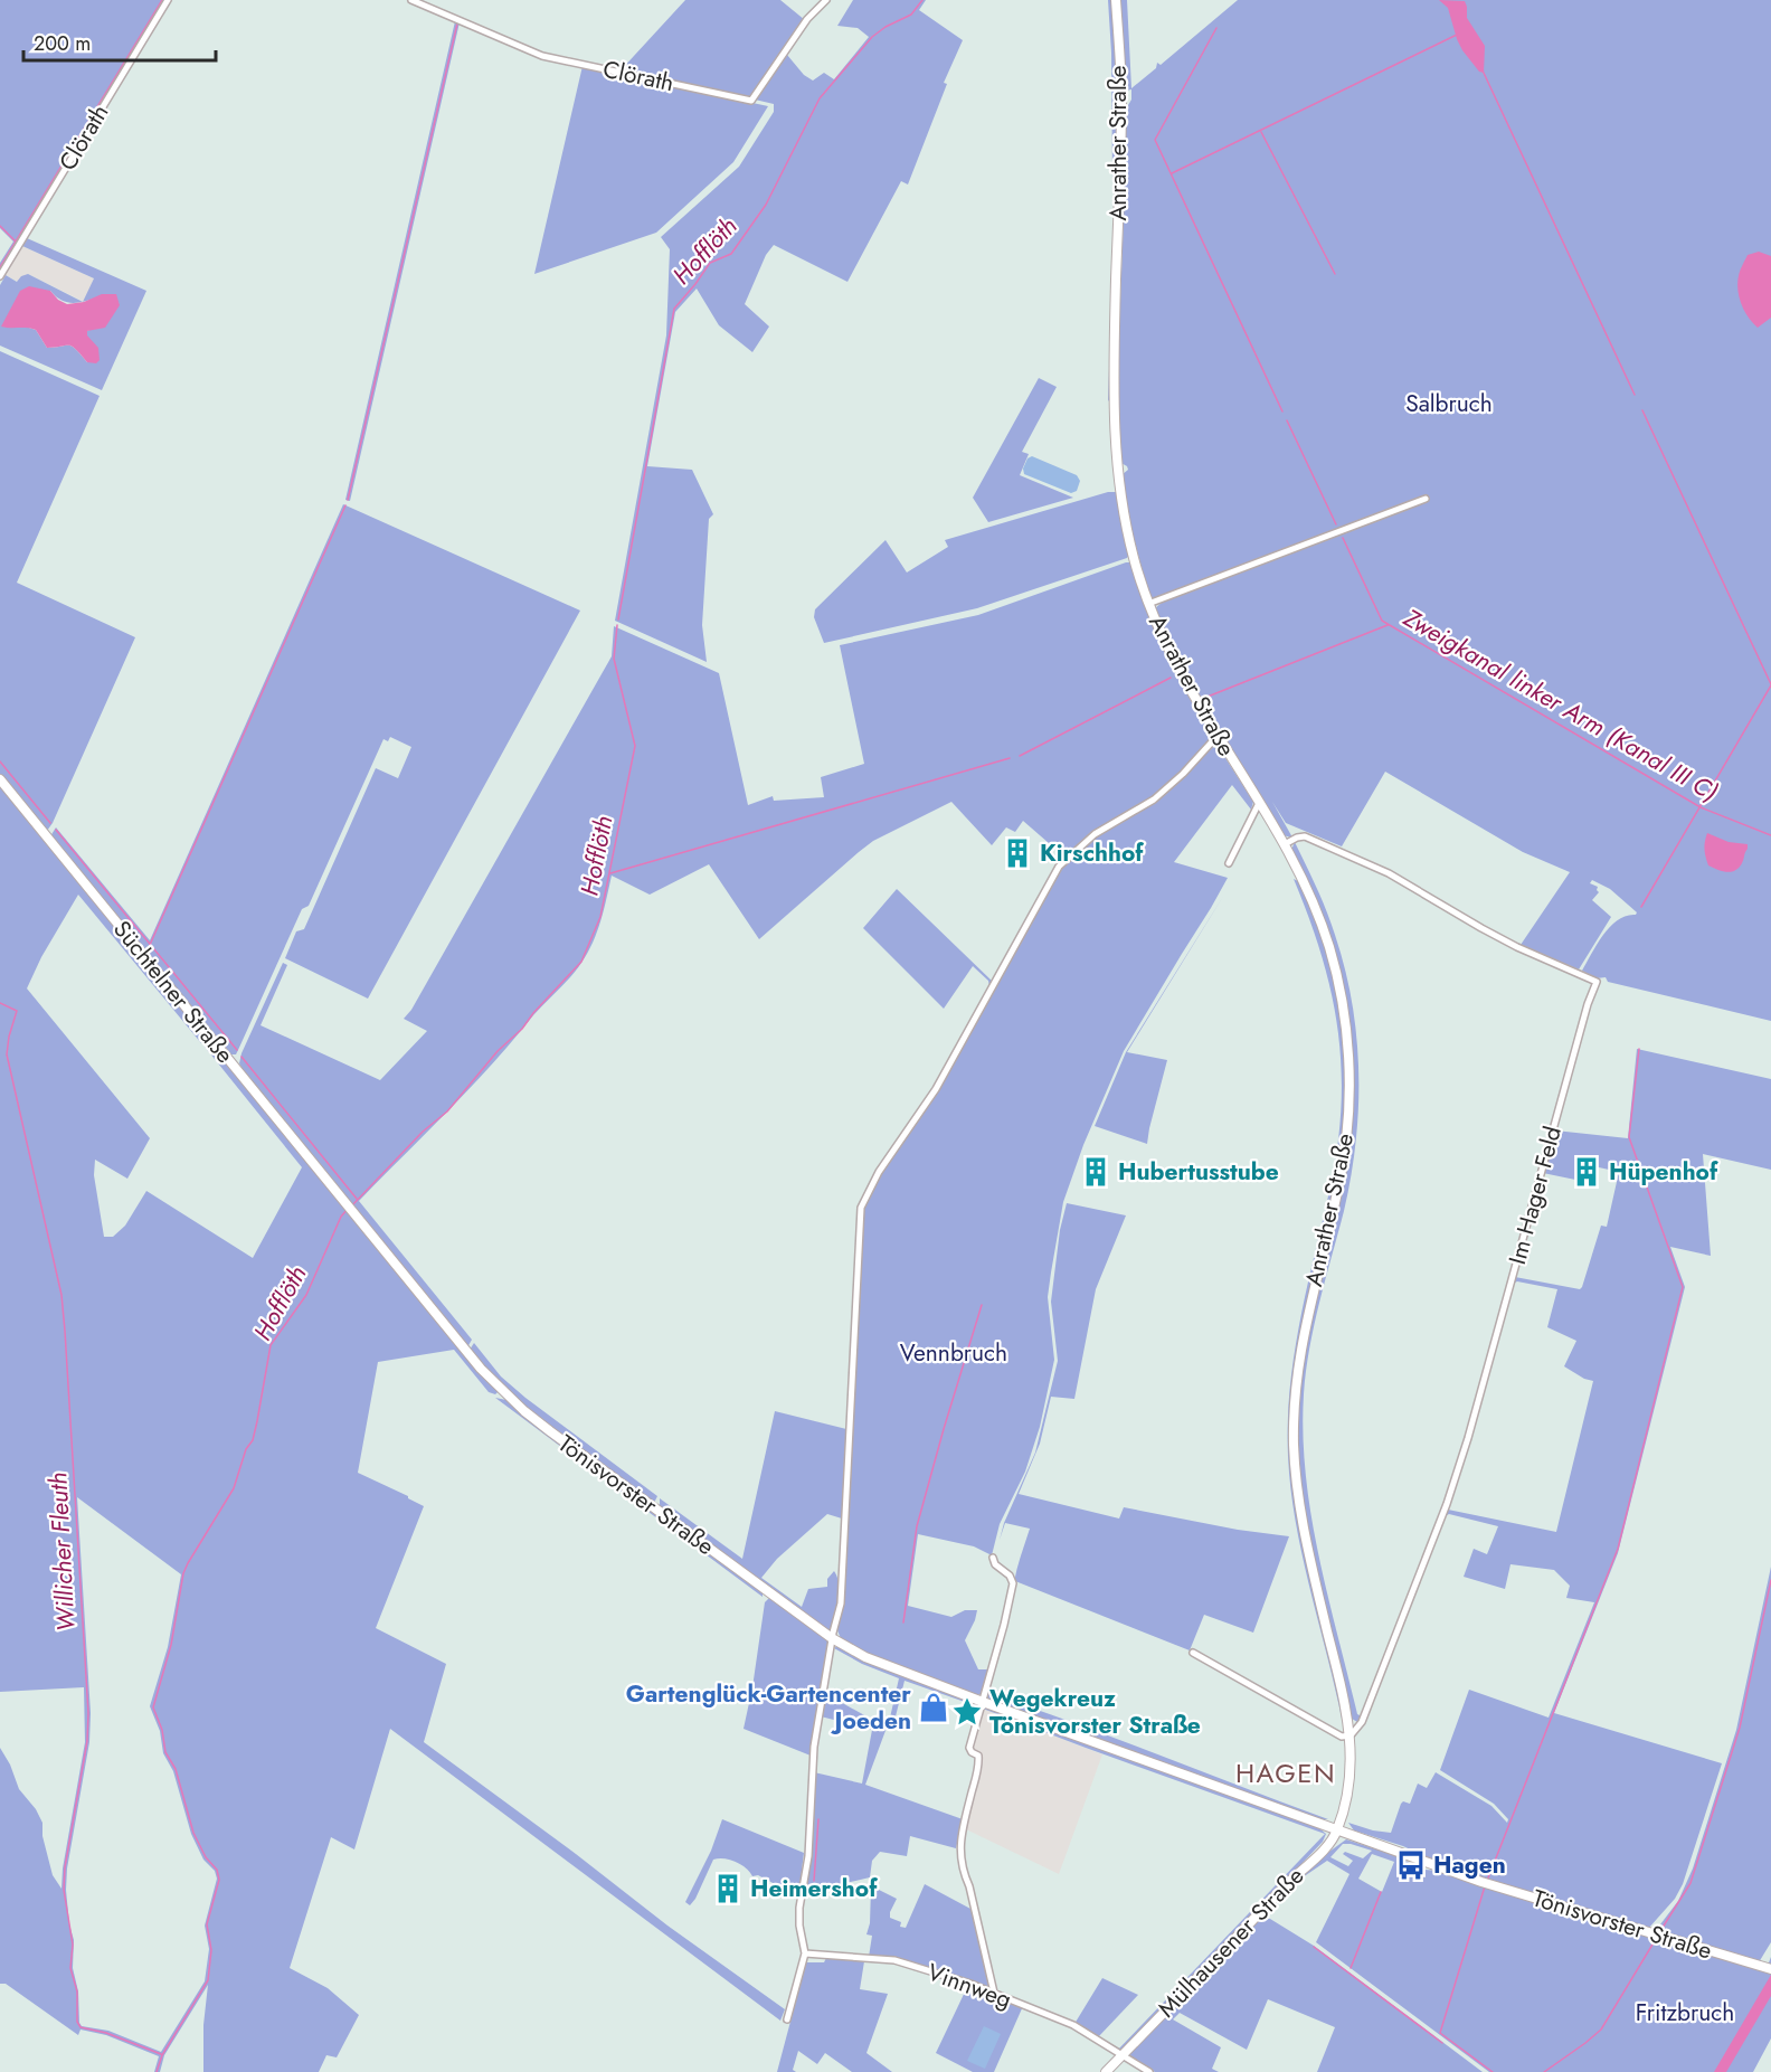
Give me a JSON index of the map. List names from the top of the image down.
{
  "streets": {
    "main road": [
      "Anrather Straße",
      "Süchtelner Straße",
      "Tönisvorster Straße",
      "Mülhausener Straße"
    ],
    "street": ["Clörath", "Im Hager Feld", "Vinnweg"]
  },
  "crossings": [
    ["Anrather Straße", "Im Hager Feld"],
    ["Anrather Straße", "Tönisvorster Straße"],
    ["Anrather Straße", "Mülhausener Straße"],
    ["Süchtelner Straße", "Tönisvorster Straße"],
    ["Tönisvorster Straße", "Mülhausener Straße"],
    ["Mülhausener Straße", "Vinnweg"]
  ],
  "districts": ["HAGEN"],
  "water": ["Hofflöth", "Zweigkanal linker Arm (Kanal III C)", "Willicher Fleuth"],
  "parks": ["Salbruch", "Vennbruch", "Fritzbruch"],
  "places": {
    "building": [
      "Kirschhof",
      "Hubertusstube",
      "Hüpenhof",
      "Heimershof"
    ],
    "shop": ["Gartenglück-Gartencenter Joeden"],
    "place": ["Wegekreuz Tönisvorster Straße"],
    "bus stop": ["Hagen"]
  },
  "scale_bar": "200 m"
}
